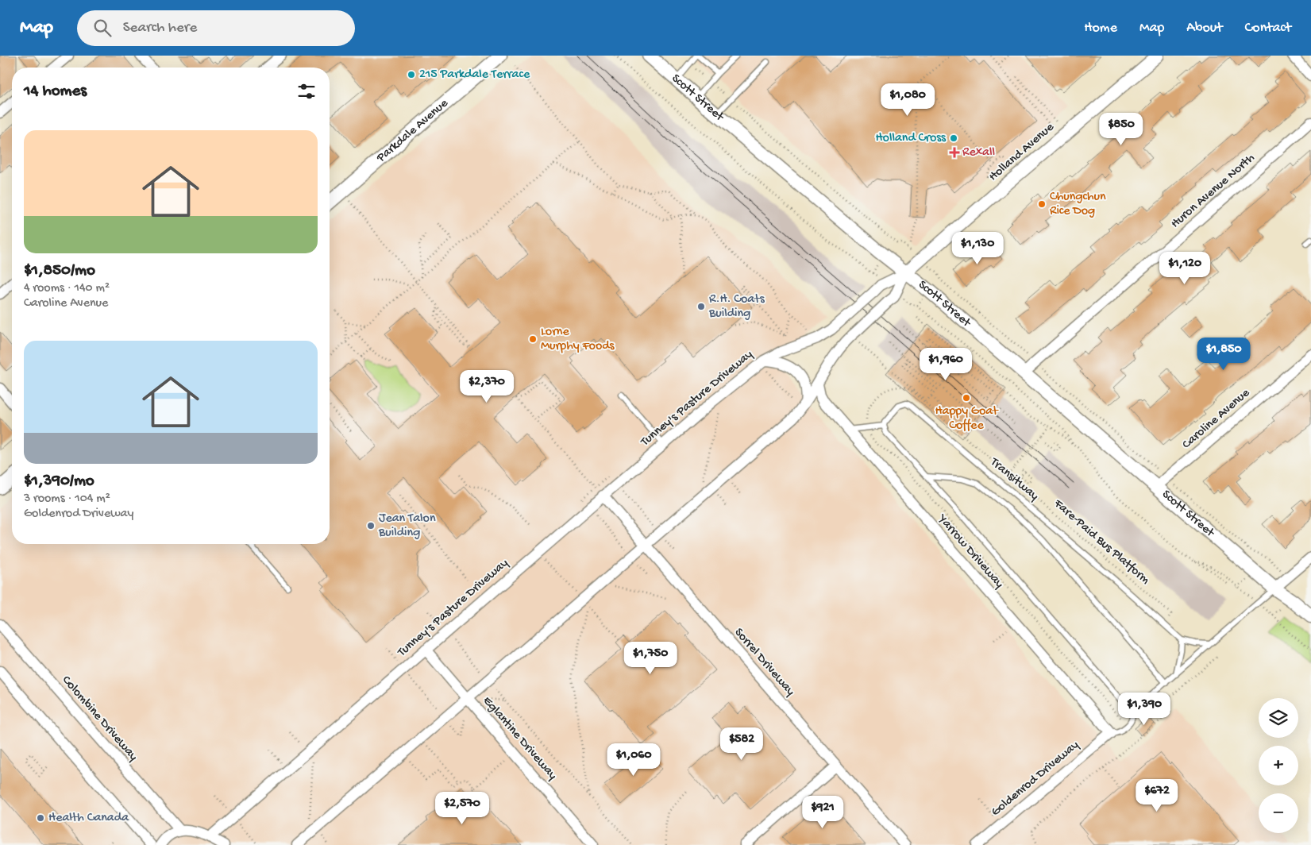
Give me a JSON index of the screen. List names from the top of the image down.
{
  "streets": {
    "main road": ["Scott Street", "Parkdale Avenue"],
    "street": [
      "Holland Avenue",
      "Huron Avenue North",
      "Tunney's Pasture Driveway",
      "Caroline Avenue",
      "Yarrow Driveway",
      "Sorrel Driveway",
      "Colombine Driveway",
      "Eglantine Driveway",
      "Goldenrod Driveway"
    ],
    "lane": ["Transitway"],
    "path": ["Fare-Paid Bus Platform"]
  },
  "crossings": [
    ["Scott Street", "Holland Avenue"],
    ["Scott Street", "Huron Avenue North"],
    ["Scott Street", "Tunney's Pasture Driveway"],
    ["Scott Street", "Caroline Avenue"],
    ["Holland Avenue", "Tunney's Pasture Driveway"],
    ["Tunney's Pasture Driveway", "Sorrel Driveway"],
    ["Tunney's Pasture Driveway", "Eglantine Driveway"],
    ["Yarrow Driveway", "Goldenrod Driveway"]
  ],
  "places": {
    "other": [
      "215 Parkdale Terrace",
      "Holland Cross",
      "Chungchun Rice Dog",
      "R.H. Coats Building",
      "Lorne Murphy Foods",
      "Happy Goat Coffee",
      "Jean Talon Building",
      "Health Canada"
    ],
    "health": ["Rexall"]
  },
  "page": {
    "header": "Map",
    "search": "Search here",
    "nav": [
      "Home",
      "Map",
      "About",
      "Contact"
    ],
    "heading": "14 homes",
    "price": [
      "$1,080",
      "$850",
      "$1,130",
      "$1,120",
      "$1,850",
      "$1,960",
      "$2,370",
      "$1,750",
      "$1,390",
      "$582",
      "$1,060",
      "$672",
      "$2,570",
      "$921"
    ],
    "list": [
      {
        "name": "$1,850/mo",
        "note": "4 rooms · 140 m² · Caroline Avenue"
      },
      {
        "name": "$1,390/mo",
        "note": "3 rooms · 104 m² · Goldenrod Driveway"
      }
    ],
    "map_buttons": ["+", "−"]
  }
}
